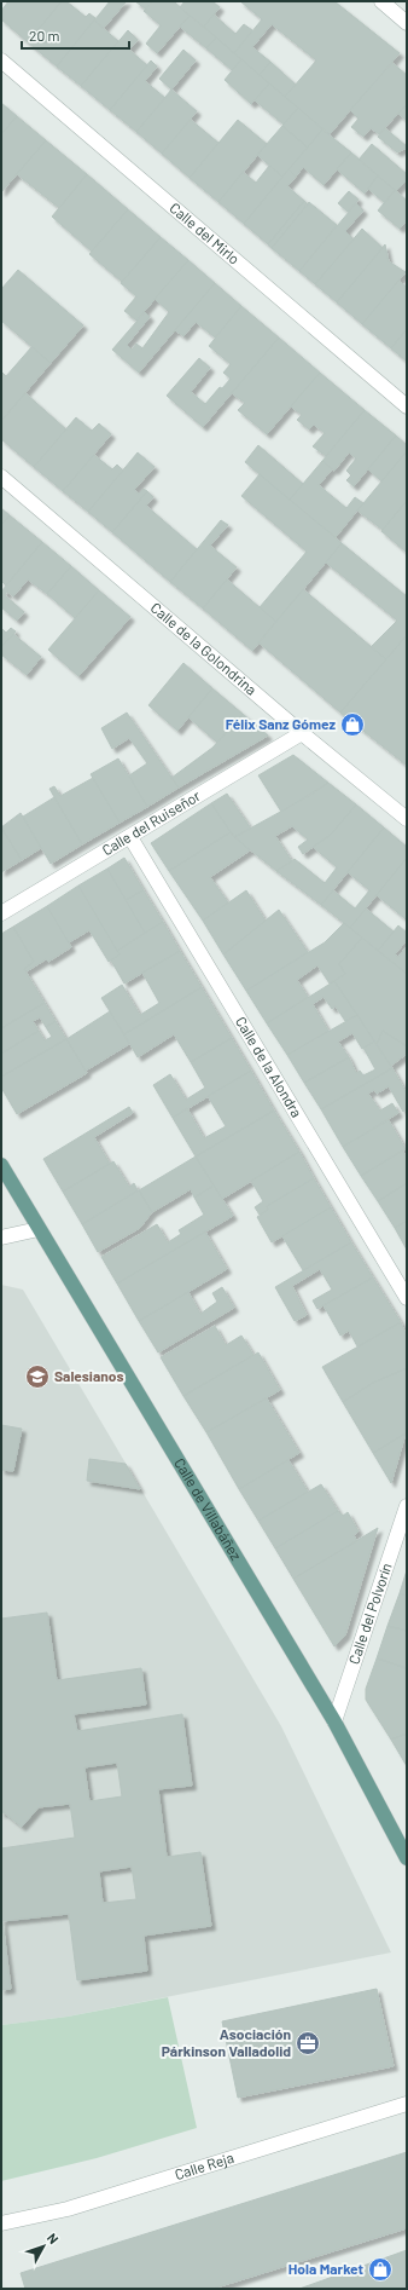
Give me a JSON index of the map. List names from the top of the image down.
{
  "streets": {
    "main road": ["Calle de Villabáñez"],
    "street": [
      "Calle del Mirlo",
      "Calle de la Golondrina",
      "Calle del Ruiseñor",
      "Calle de la Alondra",
      "Calle del Polvorín",
      "Calle Reja"
    ]
  },
  "crossings": [
    ["Calle de la Golondrina", "Calle del Ruiseñor"],
    ["Calle del Ruiseñor", "Calle de la Alondra"],
    ["Calle de Villabáñez", "Calle del Polvorín"]
  ],
  "places": {
    "shop": ["Félix Sanz Gómez", "Hola Market"],
    "school or university": ["Salesianos"],
    "office": ["Asociación Párkinson Valladolid"]
  },
  "scale_bar": "20 m",
  "north": "top right"
}
